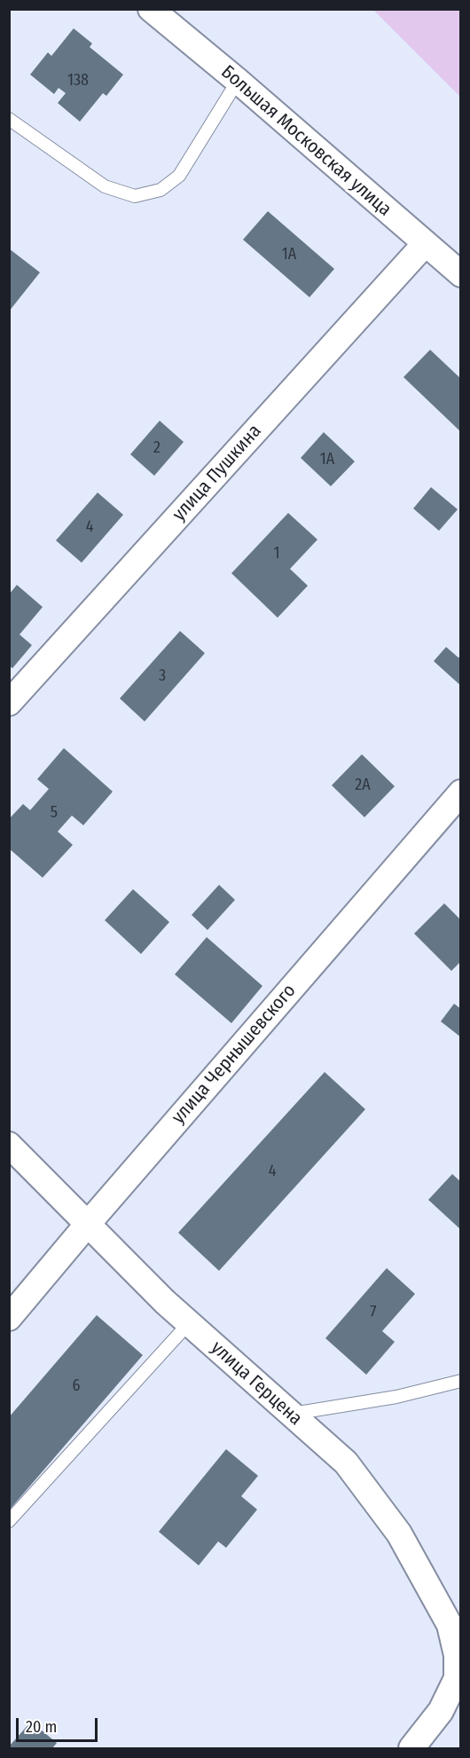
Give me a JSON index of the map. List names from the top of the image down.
{
  "streets": {
    "street": [
      "Большая Московская улица",
      "улица Пушкина",
      "улица Чернышевского",
      "улица Герцена"
    ]
  },
  "crossings": [
    ["Большая Московская улица", "улица Пушкина"],
    ["улица Чернышевского", "улица Герцена"]
  ],
  "house_numbers": [
    "138",
    "1А",
    "2",
    "1А",
    "4",
    "1",
    "3",
    "2А",
    "5",
    "4",
    "7",
    "6"
  ],
  "scale_bar": "20 m"
}
